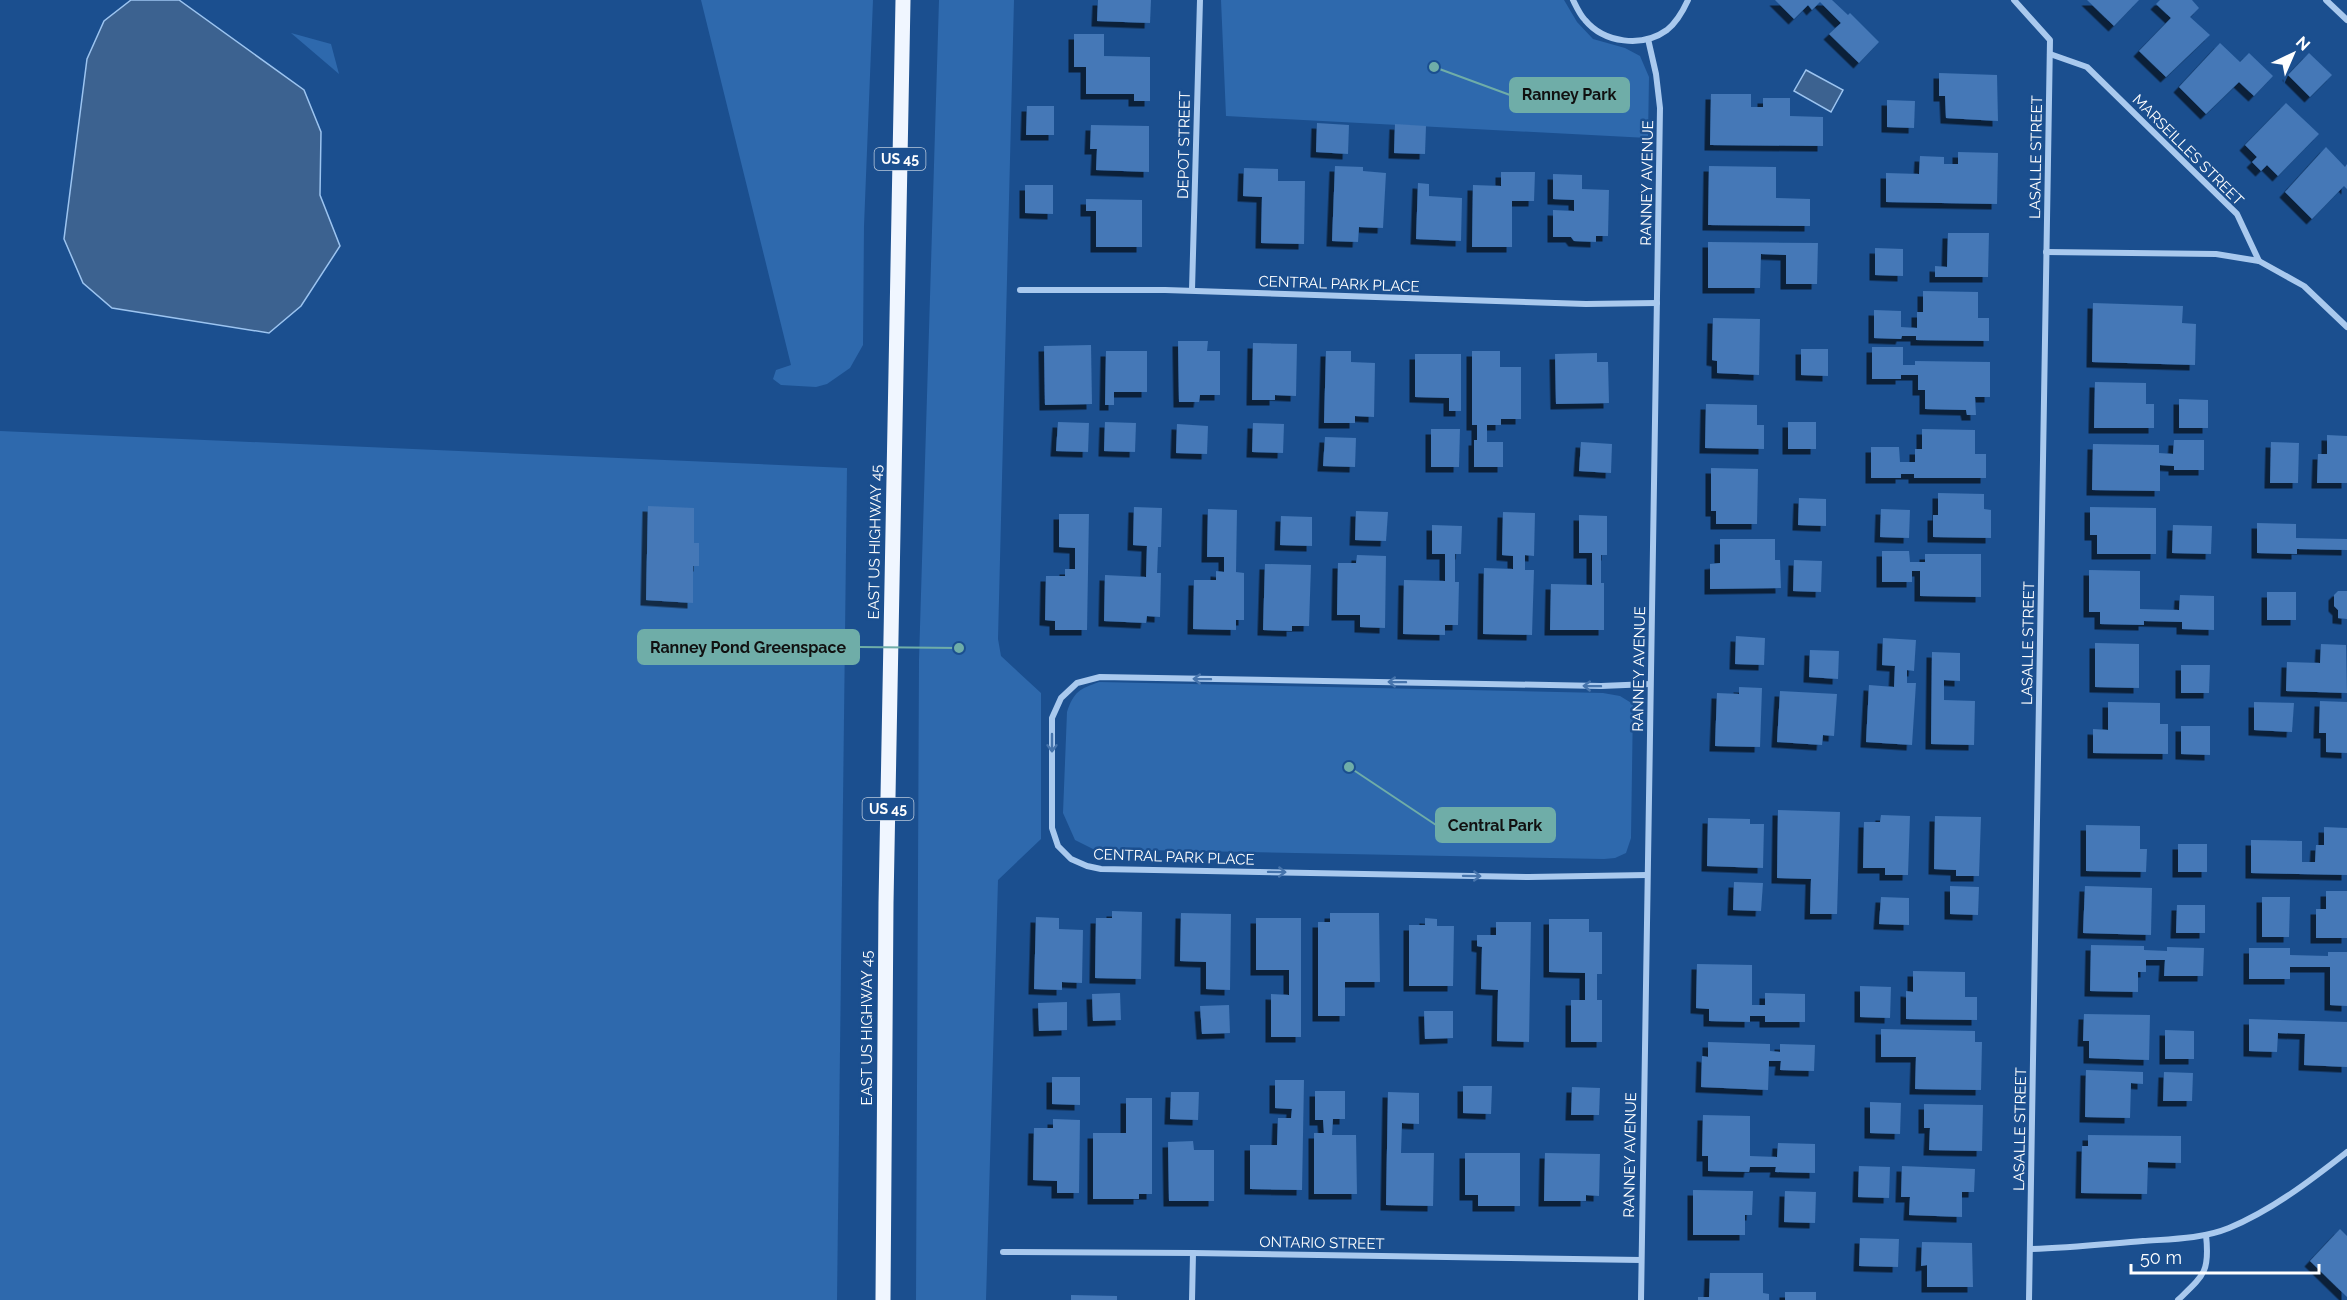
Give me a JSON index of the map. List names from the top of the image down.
{
  "streets": {
    "main road": ["US 45", "EAST US HIGHWAY 45"],
    "street": [
      "DEPOT STREET",
      "MARSEILLES STREET",
      "LASALLE STREET",
      "RANNEY AVENUE",
      "CENTRAL PARK PLACE",
      "ONTARIO STREET"
    ]
  },
  "crossings": [
    ["DEPOT STREET", "CENTRAL PARK PLACE"],
    ["MARSEILLES STREET", "LASALLE STREET"],
    ["RANNEY AVENUE", "CENTRAL PARK PLACE"],
    ["RANNEY AVENUE", "ONTARIO STREET"]
  ],
  "places": ["Ranney Park", "Ranney Pond Greenspace", "Central Park"],
  "scale_bar": "50 m",
  "north": "top right"
}
